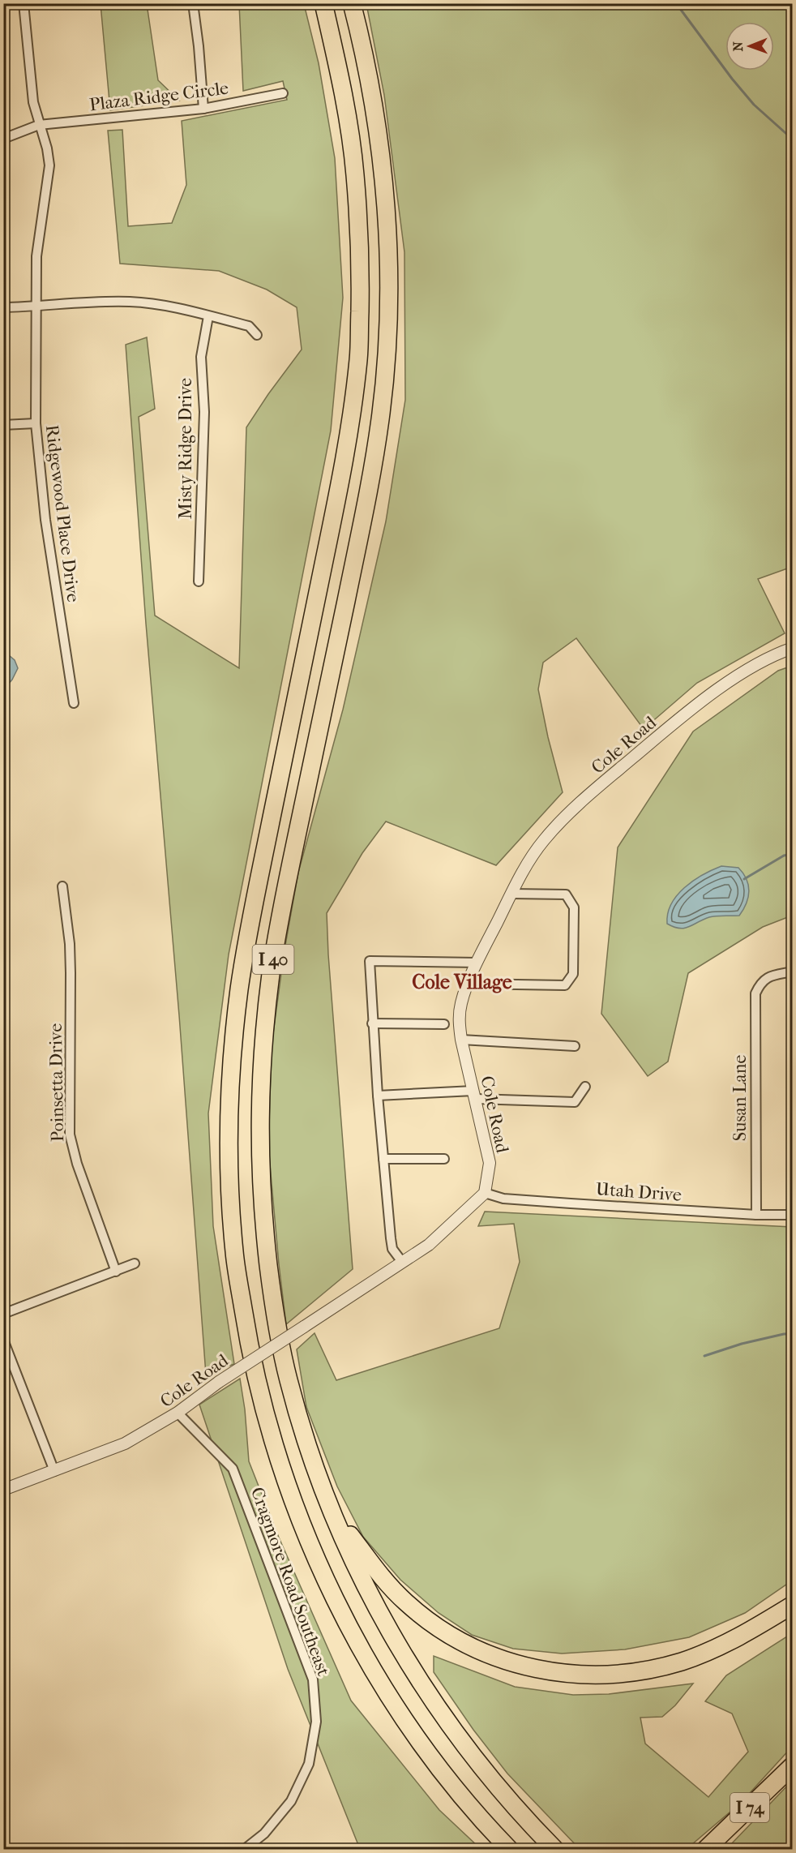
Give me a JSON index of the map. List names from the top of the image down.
{
  "streets": {
    "highway": ["I 40", "I 74"],
    "street": [
      "Plaza Ridge Circle",
      "Misty Ridge Drive",
      "Ridgewood Place Drive",
      "Cole Road",
      "Poinsetta Drive",
      "Susan Lane",
      "Utah Drive",
      "Cragmore Road Southeast"
    ]
  },
  "crossings": [
    ["Plaza Ridge Circle", "Ridgewood Place Drive"],
    ["Cole Road", "Utah Drive"],
    ["Cole Road", "Cragmore Road Southeast"],
    ["Susan Lane", "Utah Drive"]
  ],
  "districts": ["Cole Village"],
  "north": "left"
}
